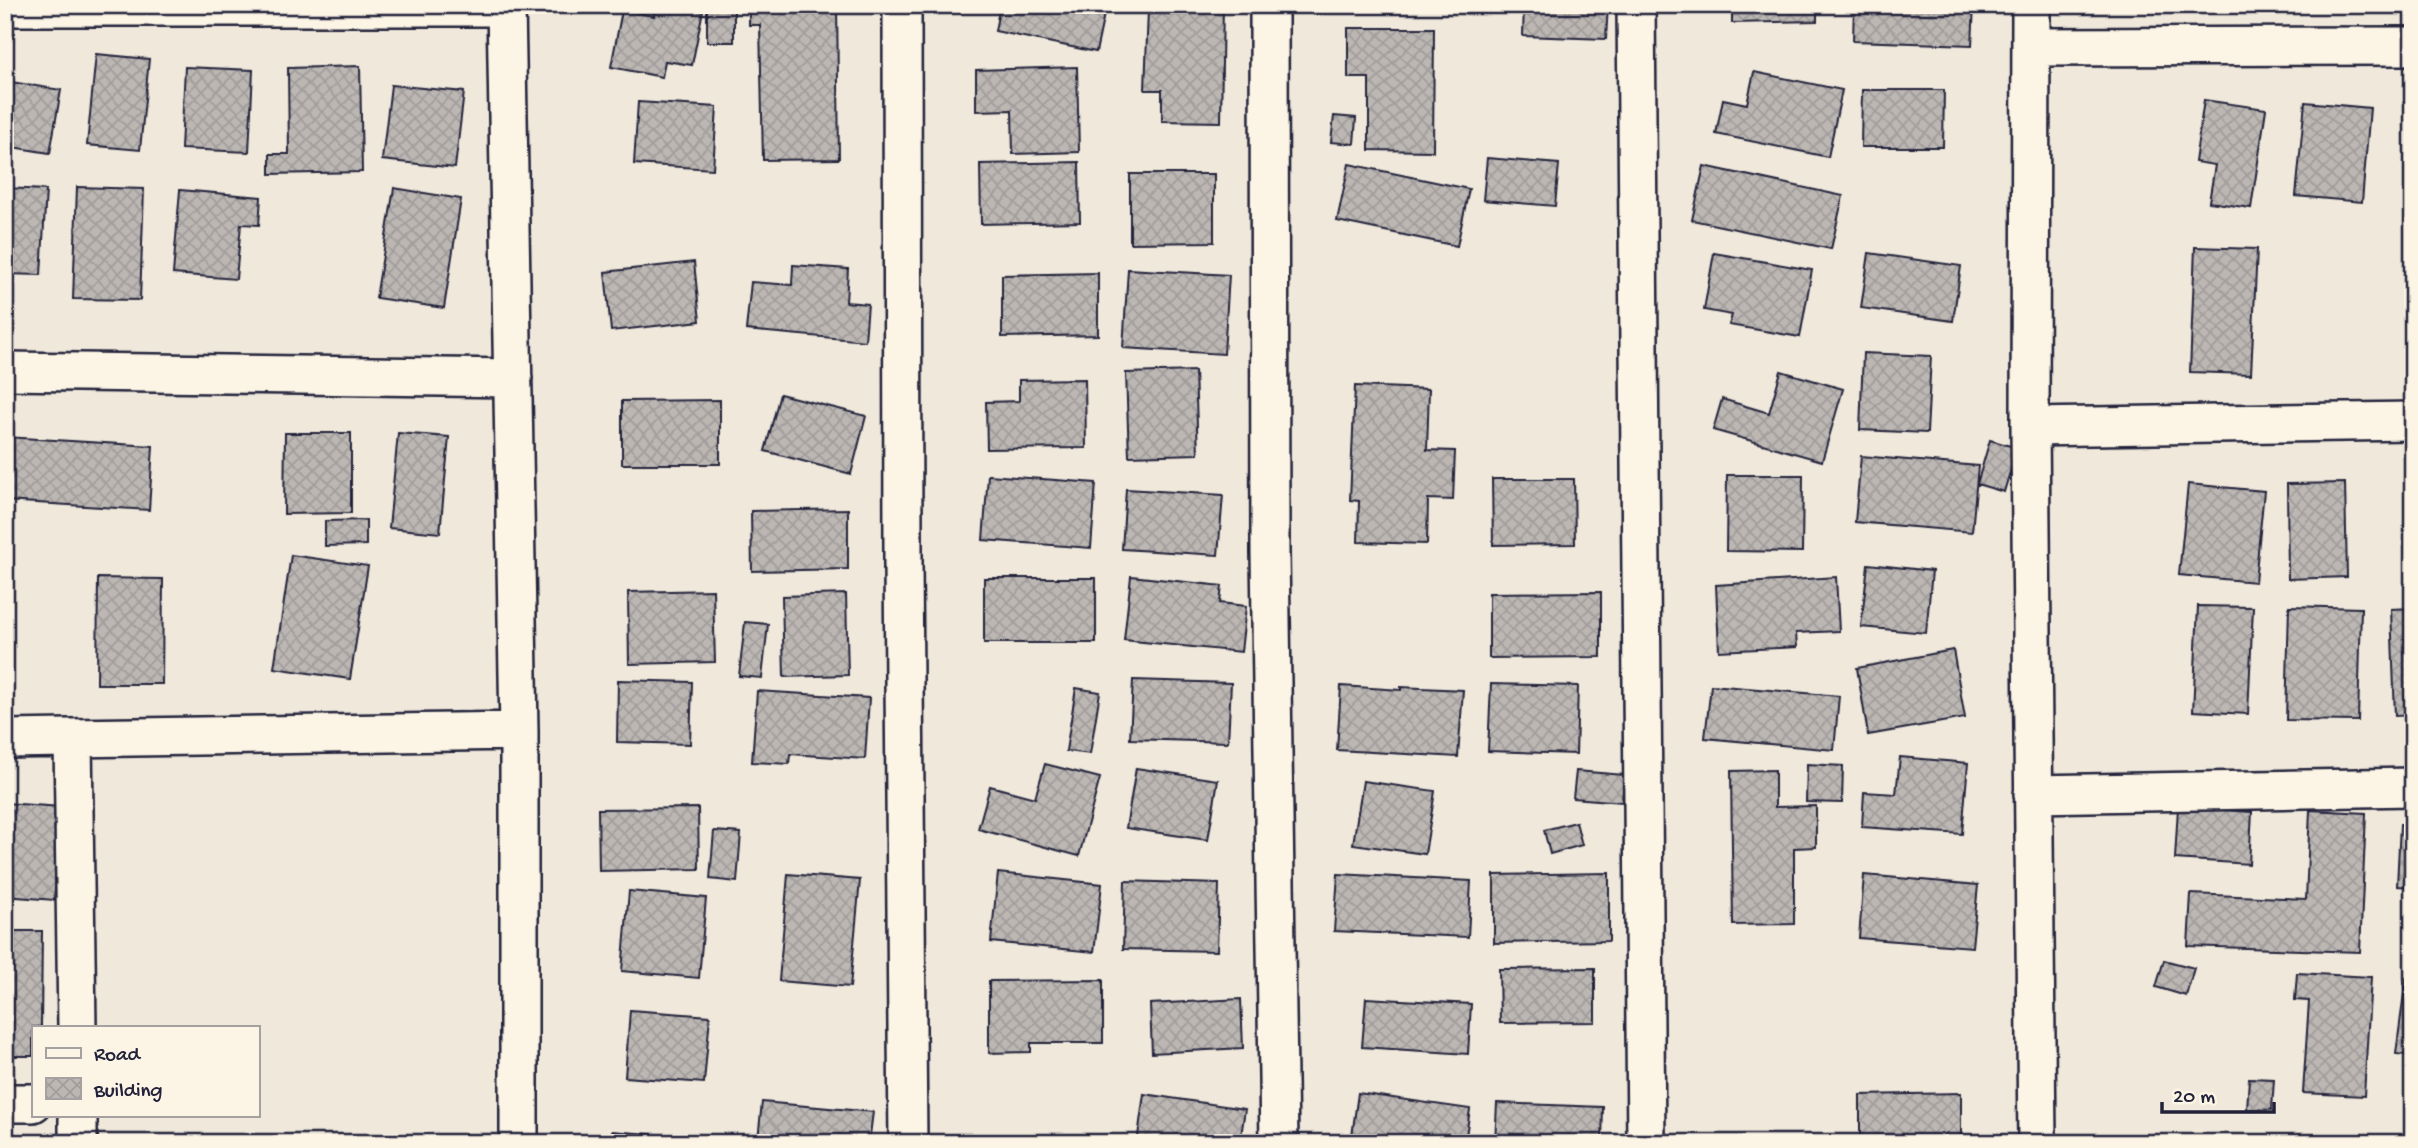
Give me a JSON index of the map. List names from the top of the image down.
{
  "legend": ["Road", "Building"],
  "scale_bar": "20 m"
}
